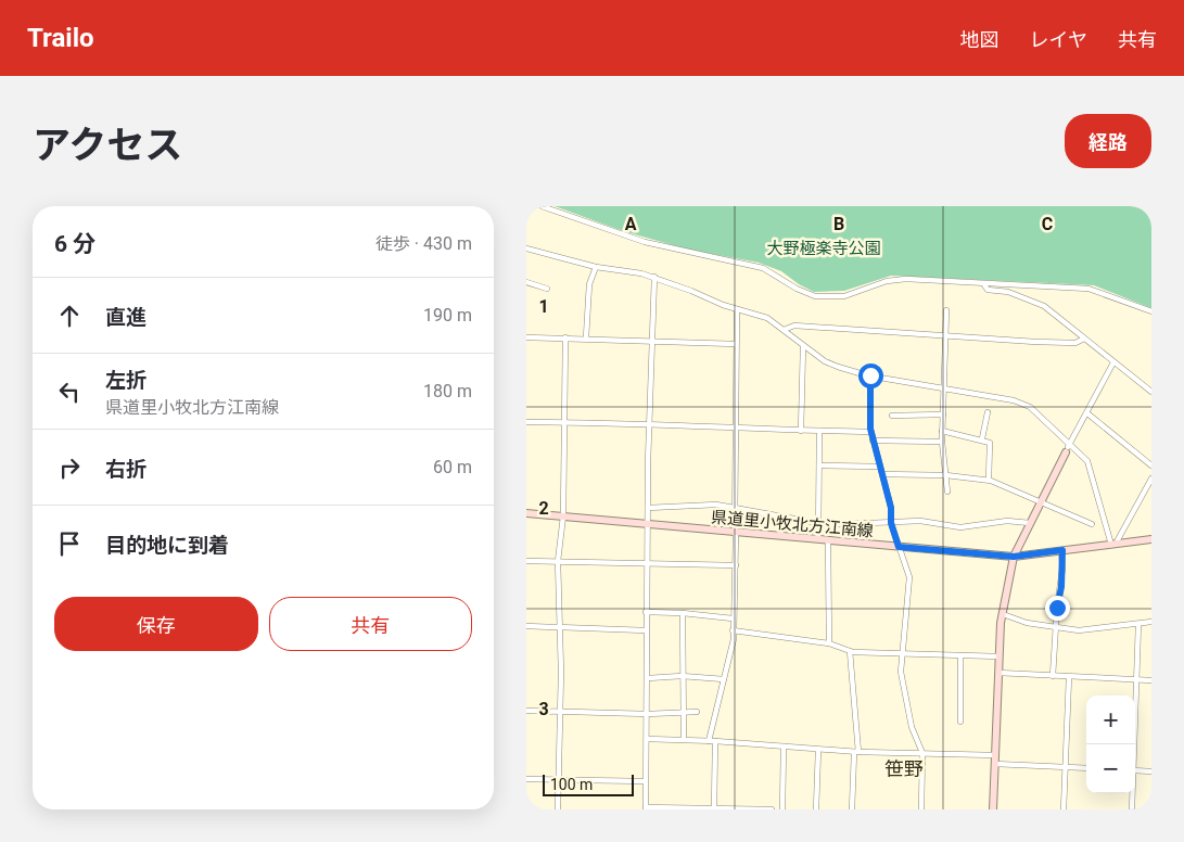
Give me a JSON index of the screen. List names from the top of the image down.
{
  "streets": {
    "main road": ["県道里小牧北方江南線"]
  },
  "districts": ["笹野"],
  "parks": ["大野極楽寺公園"],
  "scale_bar": "100 m",
  "page": {
    "header": "Trailo",
    "nav": ["地図", "レイヤ", "共有"],
    "title": "アクセス",
    "buttons": [
      "経路",
      ["保存", "共有"]
    ],
    "heading": ["6 分", "徒歩 · 430 m"],
    "list": [
      ["直進", "190 m"],
      ["左折", "県道里小牧北方江南線", "180 m"],
      ["右折", "60 m"],
      "目的地に到着"
    ],
    "map_buttons": ["+", "−"],
    "scale": "100 m"
  },
  "grid": {
    "columns": ["A", "B", "C"],
    "rows": ["1", "2", "3"]
  }
}
